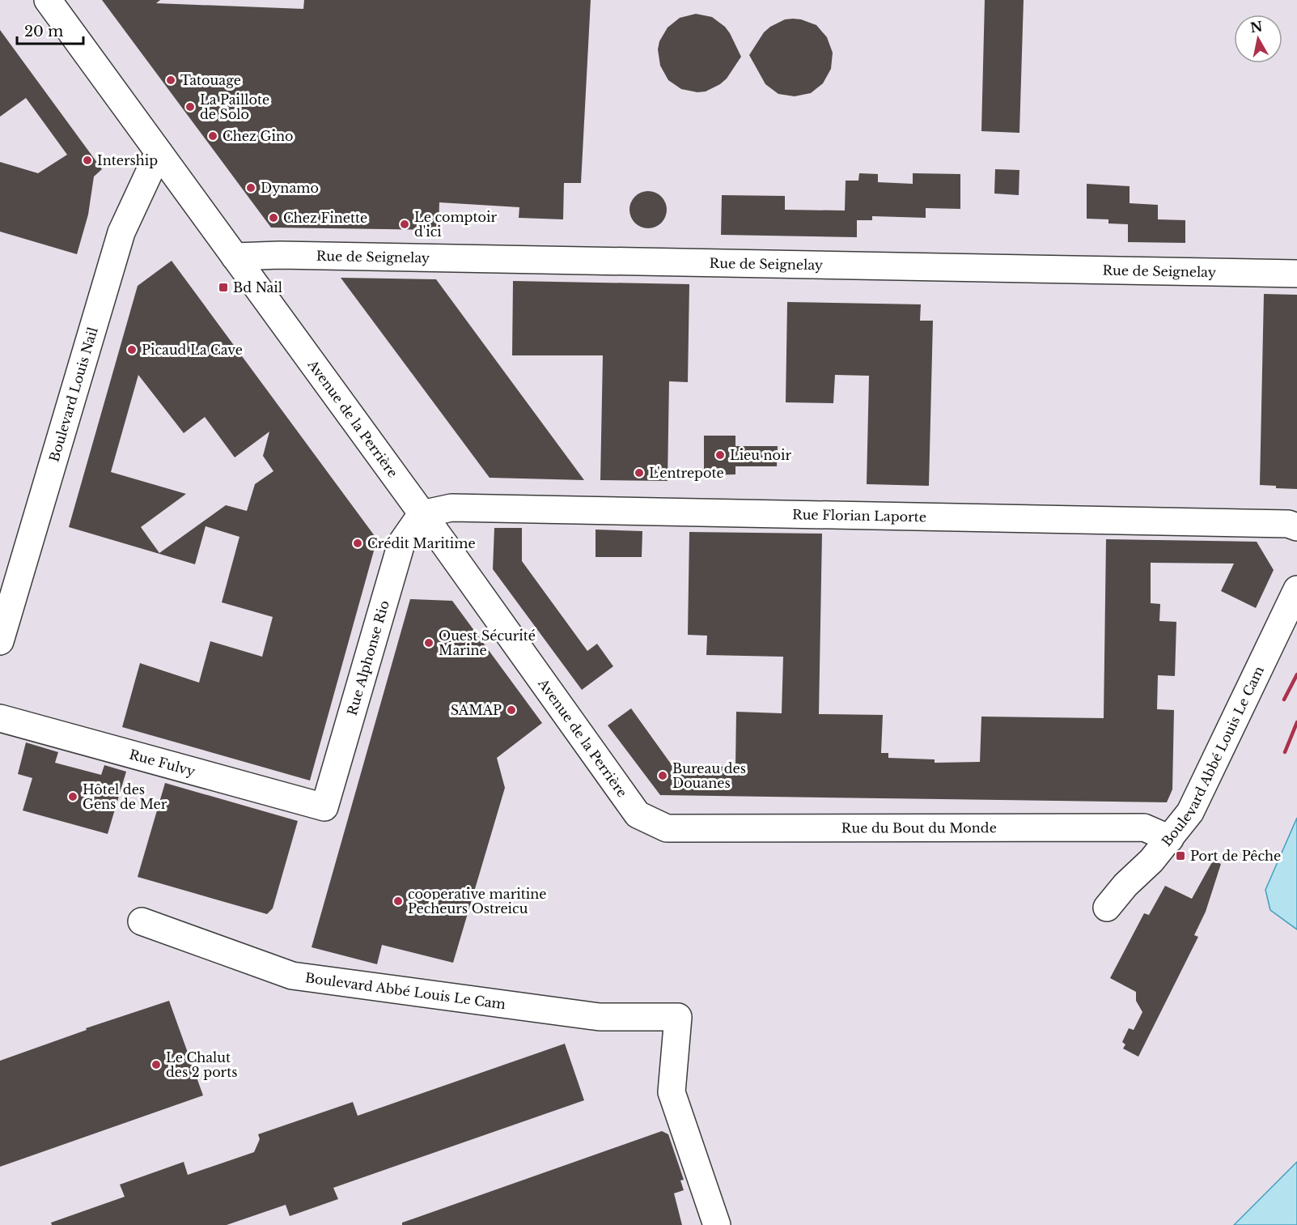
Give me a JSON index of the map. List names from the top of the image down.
{
  "streets": {
    "street": [
      "Rue de Seignelay",
      "Boulevard Louis Nail",
      "Avenue de la Perrière",
      "Rue Florian Laporte",
      "Rue Alphonse Rio",
      "Boulevard Abbé Louis Le Cam",
      "Rue Fulvy",
      "Rue du Bout du Monde"
    ]
  },
  "crossings": [
    ["Rue de Seignelay", "Avenue de la Perrière"],
    ["Boulevard Louis Nail", "Avenue de la Perrière"],
    ["Avenue de la Perrière", "Rue Florian Laporte"],
    ["Avenue de la Perrière", "Rue Alphonse Rio"],
    ["Avenue de la Perrière", "Rue du Bout du Monde"],
    ["Rue Florian Laporte", "Rue Alphonse Rio"],
    ["Rue Alphonse Rio", "Rue Fulvy"],
    ["Boulevard Abbé Louis Le Cam", "Rue du Bout du Monde"]
  ],
  "places": {
    "other": [
      "Tatouage",
      "La Paillote de Solo",
      "Chez Gino",
      "Intership",
      "Dynamo",
      "Chez Finette",
      "Le comptoir d'ici",
      "Picaud La Cave",
      "Lieu noir",
      "L'entrepote",
      "Crédit Maritime",
      "Ouest Sécurité Marine",
      "SAMAP",
      "Bureau des Douanes",
      "Hôtel des Gens de Mer",
      "cooperative maritine Pecheurs Ostreicu",
      "Le Chalut des 2 ports"
    ],
    "transit": ["Bd Nail", "Port de Pêche"]
  },
  "scale_bar": "20 m",
  "north": "top"
}
